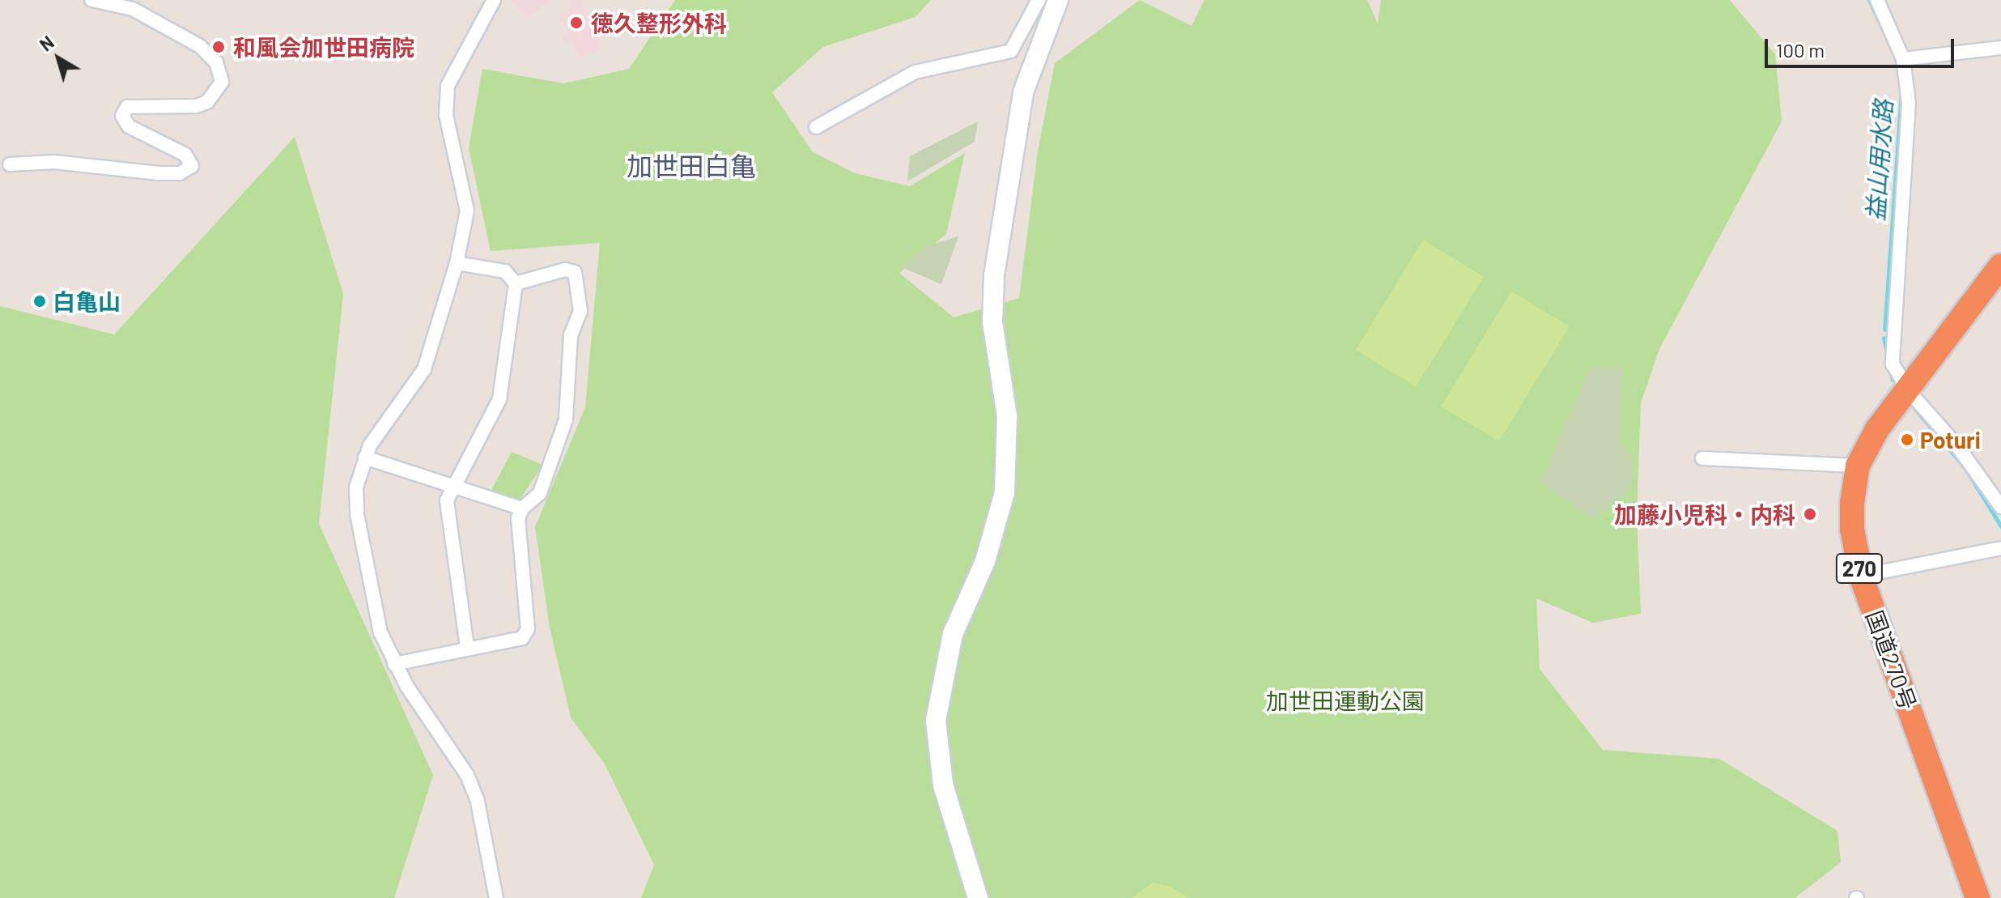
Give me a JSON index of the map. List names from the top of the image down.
{
  "streets": {
    "highway": ["270", "国道270号"]
  },
  "districts": ["加世田白亀"],
  "water": ["益山用水路"],
  "parks": ["加世田運動公園"],
  "places": [
    "徳久整形外科",
    "和風会加世田病院",
    "白亀山",
    "Poturi",
    "加藤小児科・内科"
  ],
  "scale_bar": "100 m",
  "north": "top left"
}
